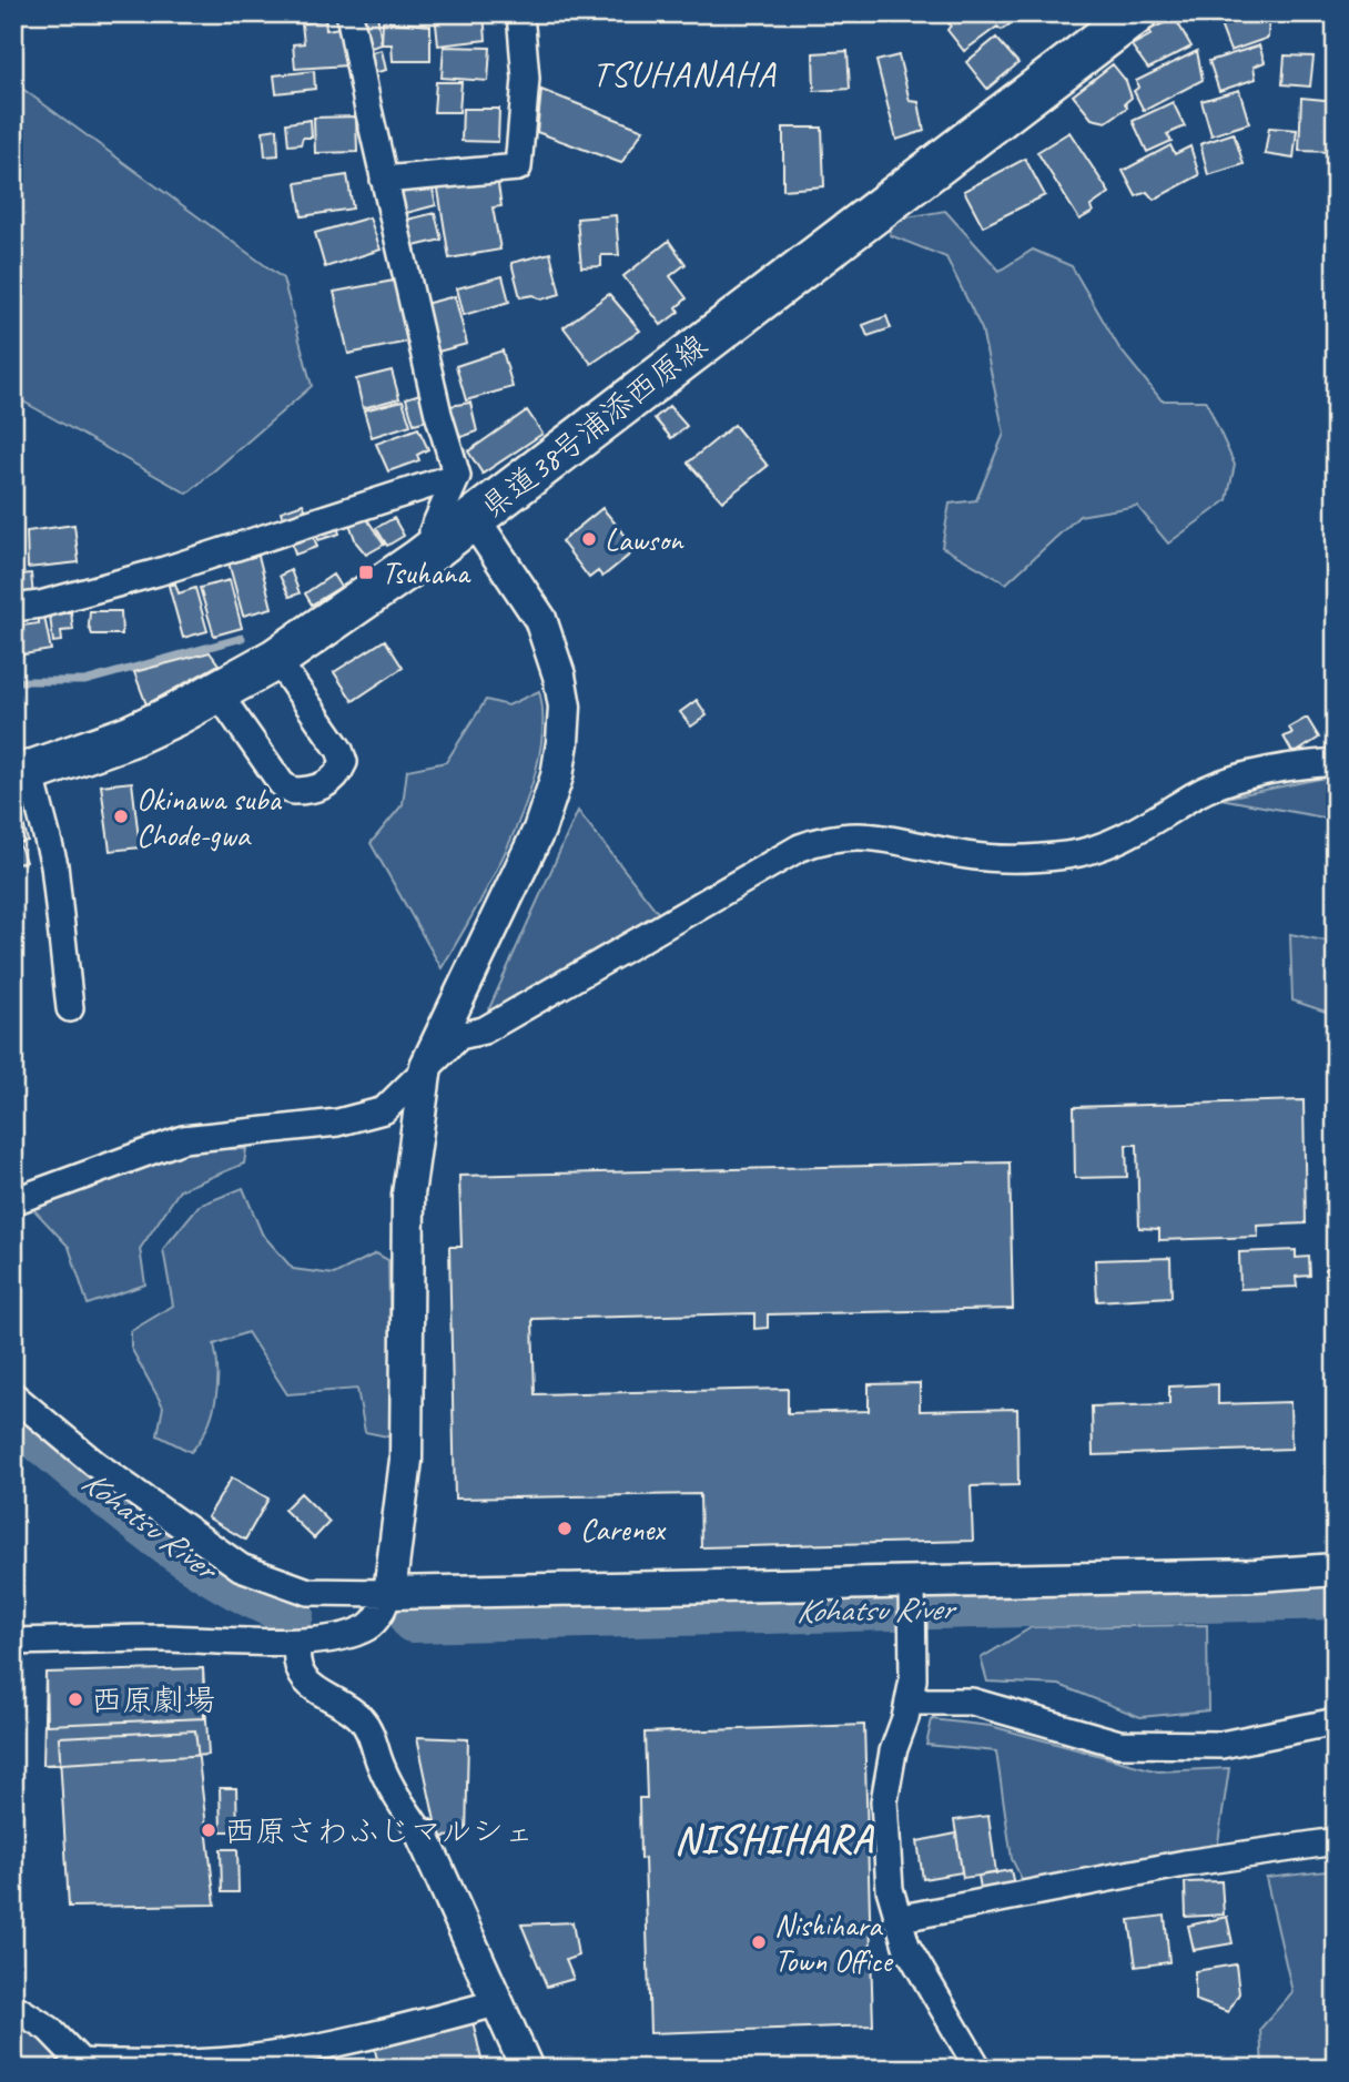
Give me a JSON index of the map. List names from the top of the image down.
{
  "streets": {
    "main road": ["県道38号浦添西原線"]
  },
  "districts": ["TSUHANAHA", "NISHIHARA"],
  "water": ["Kohatsu River"],
  "places": {
    "other": [
      "Lawson",
      "Okinawa suba Chode-gwa",
      "Carenex",
      "西原劇場",
      "西原さわふじマルシェ",
      "Nishihara Town Office"
    ],
    "transit": ["Tsuhana"]
  }
}
